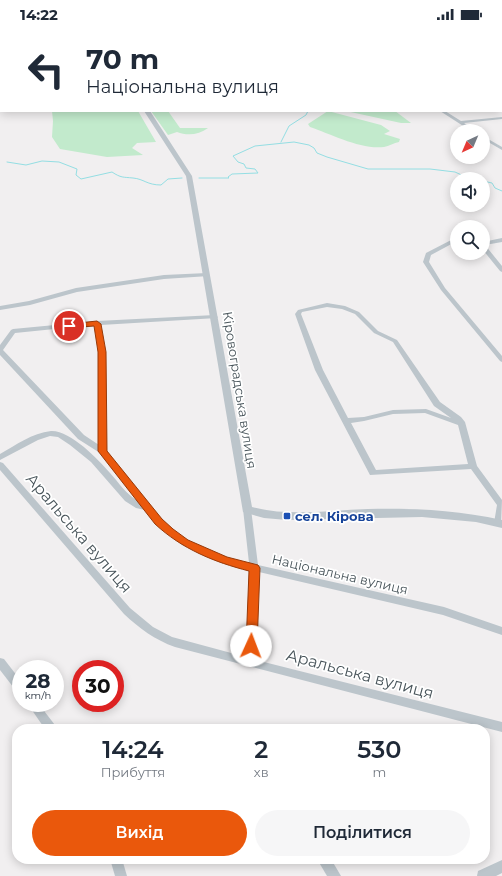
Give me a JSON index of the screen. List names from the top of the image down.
{
  "streets": {
    "street": ["Кіровоградська вулиця", "Аральська вулиця", "Національна вулиця"]
  },
  "places": {
    "transit": ["сел. Кірова"]
  },
  "north": "bottom left",
  "page": {
    "status": "14:22",
    "turn": ["70 m", "Національна вулиця"],
    "speed": "28 km/h",
    "limit": "30",
    "eta": [
      "14:24",
      "Прибуття",
      "2",
      "хв",
      "530",
      "m"
    ],
    "buttons": ["Вихід", "Поділитися"]
  }
}
